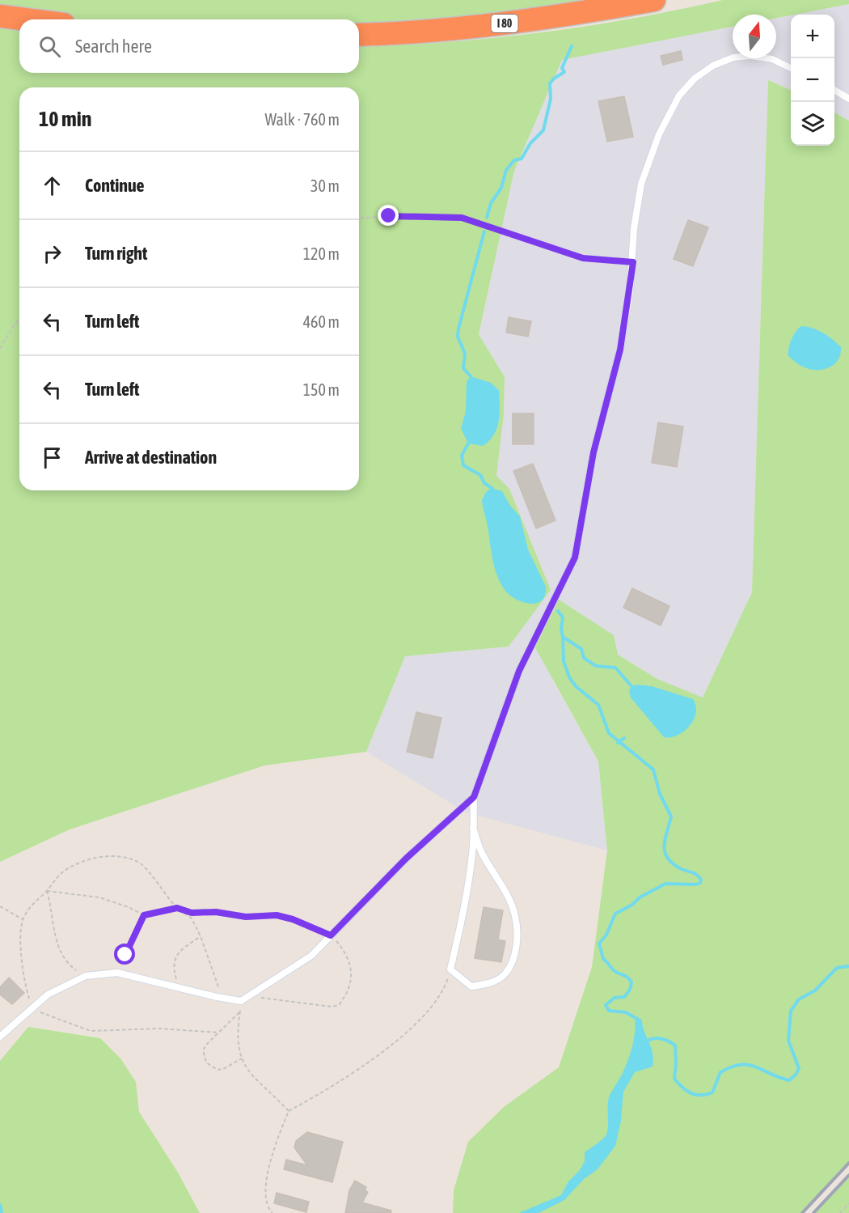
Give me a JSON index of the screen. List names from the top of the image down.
{
  "streets": {
    "highway": ["I 80"]
  },
  "north": "top",
  "page": {
    "map_buttons": ["+", "−"],
    "search": "Search here",
    "heading": ["10 min", "Walk · 760 m"],
    "list": [
      ["Continue", "30 m"],
      ["Turn right", "120 m"],
      ["Turn left", "460 m"],
      ["Turn left", "150 m"],
      "Arrive at destination"
    ]
  }
}
